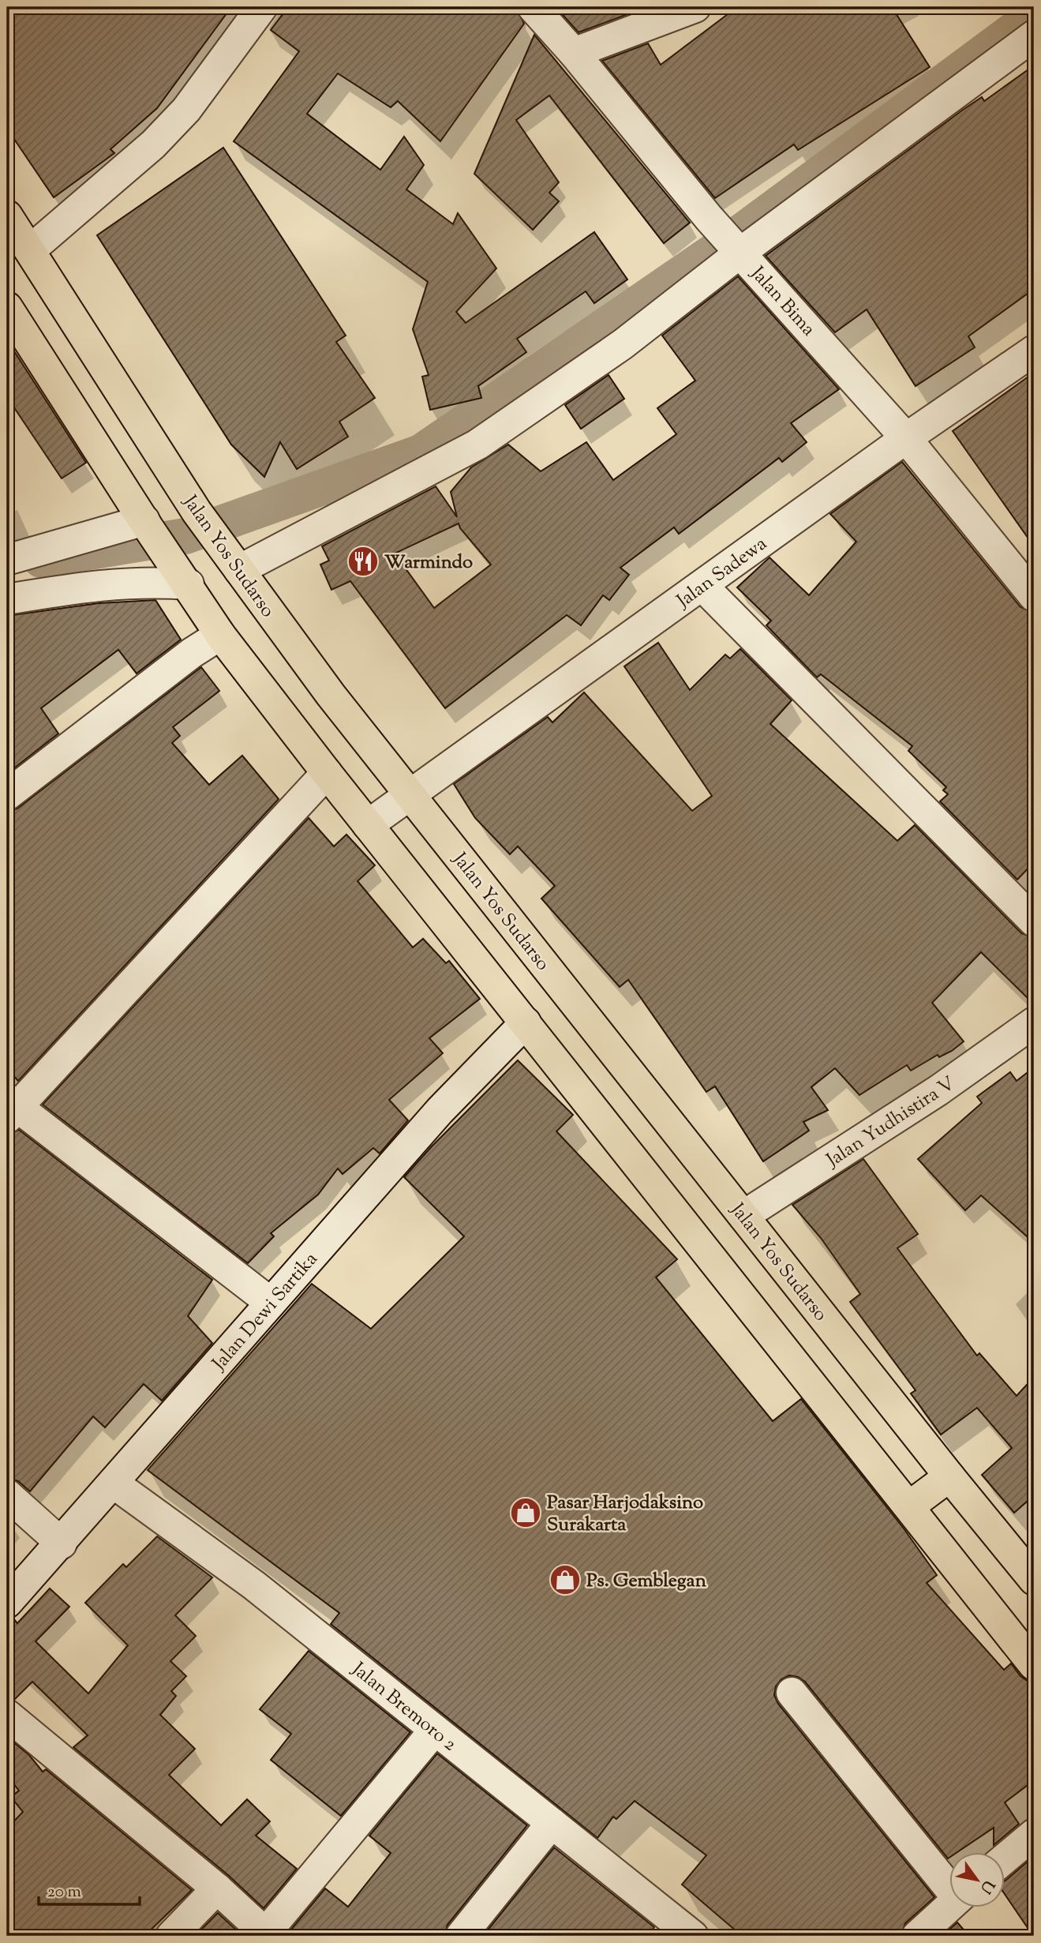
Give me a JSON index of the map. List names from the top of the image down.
{
  "streets": {
    "main road": ["Jalan Yos Sudarso"],
    "street": [
      "Jalan Bima",
      "Jalan Sadewa",
      "Jalan Yudhistira V",
      "Jalan Dewi Sartika",
      "Jalan Bremoro 2"
    ]
  },
  "crossings": [
    ["Jalan Bima", "Jalan Sadewa"],
    ["Jalan Yos Sudarso", "Jalan Sadewa"],
    ["Jalan Yos Sudarso", "Jalan Yudhistira V"],
    ["Jalan Dewi Sartika", "Jalan Bremoro 2"]
  ],
  "places": {
    "restaurant": ["Warmindo"],
    "shop": ["Pasar Harjodaksino Surakarta", "Ps. Gemblegan"]
  },
  "scale_bar": "20 m",
  "north": "bottom right"
}
